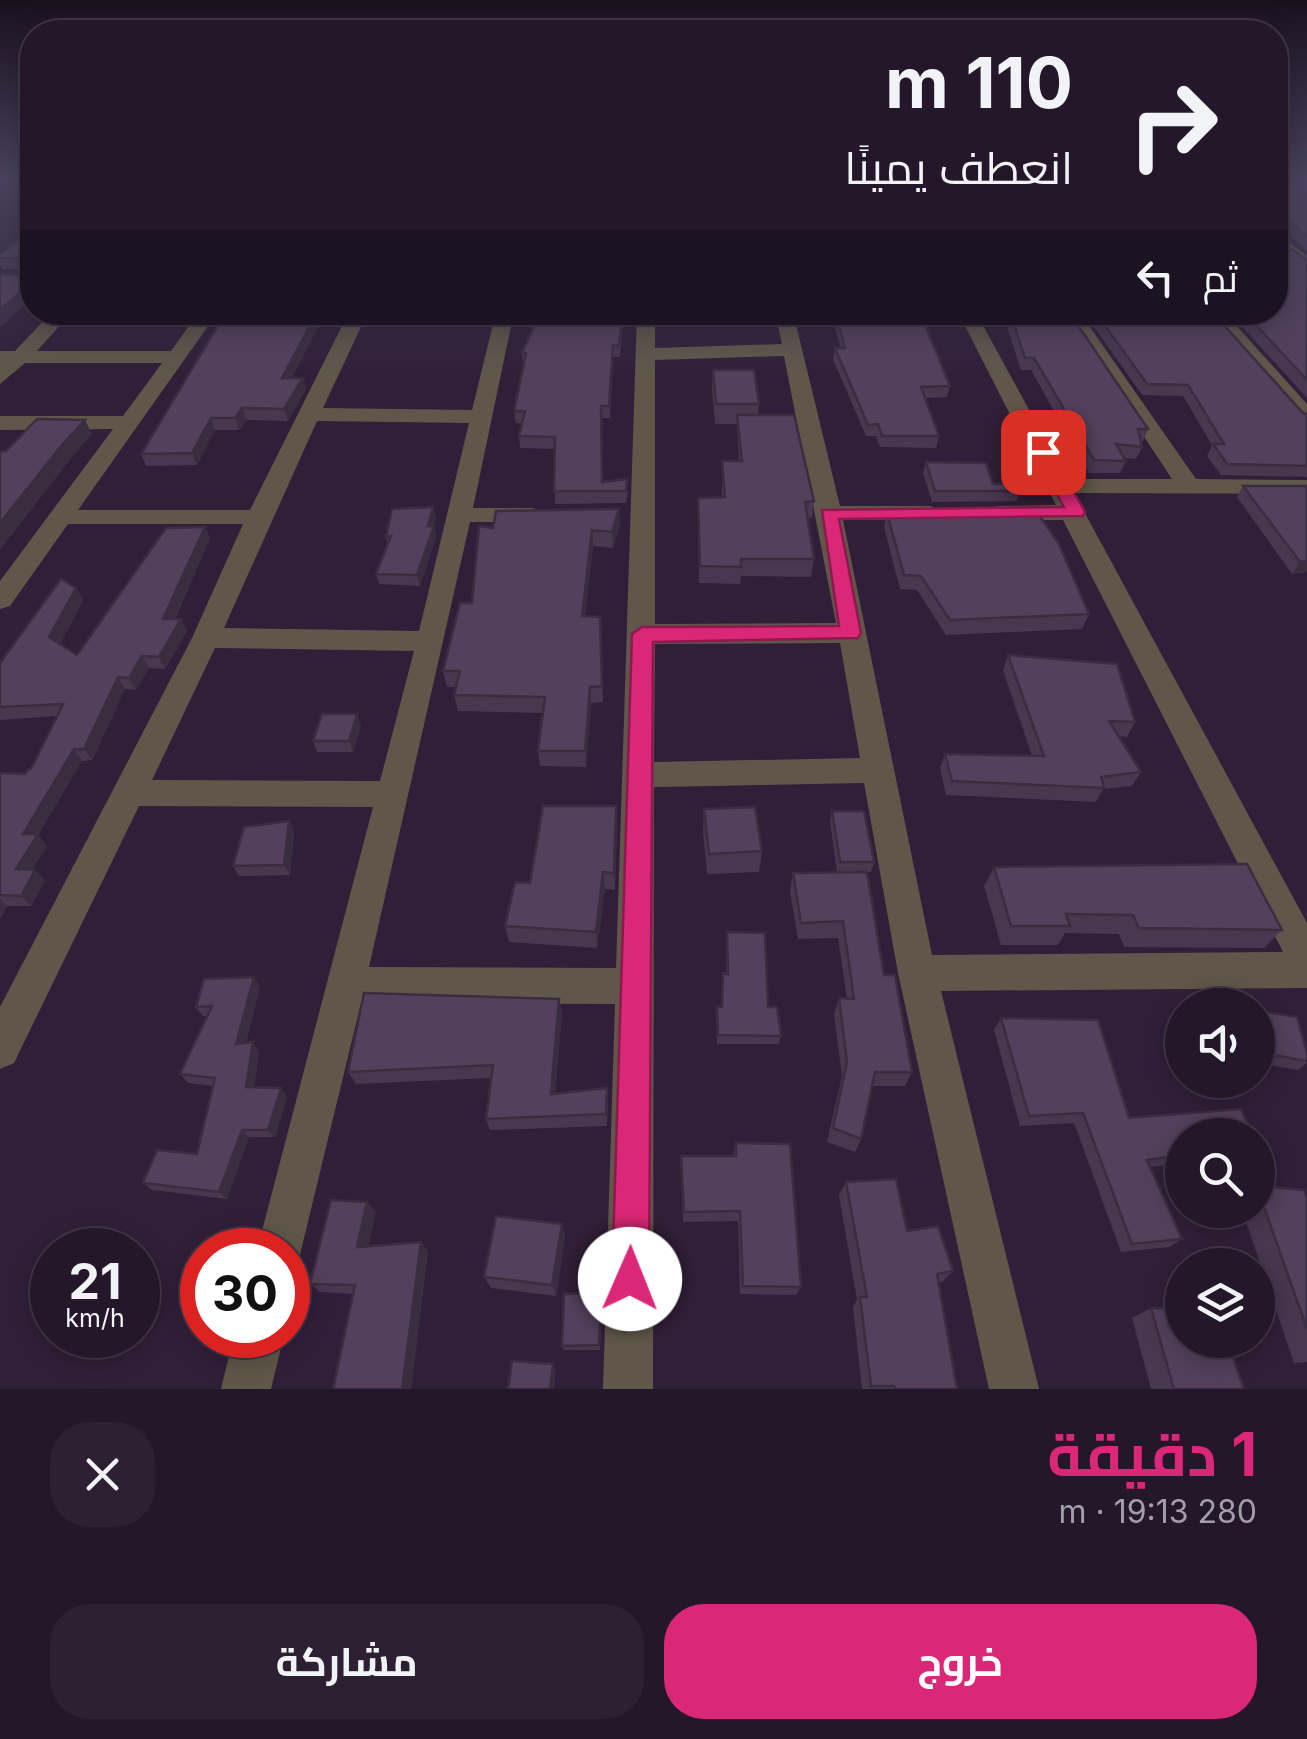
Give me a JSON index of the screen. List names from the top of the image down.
{
  "page": {
    "turn": ["110 m", "انعطف يمينًا"],
    "then": "ثم",
    "speed": "21 km/h",
    "limit": "30",
    "heading": ["1 دقيقة", "280 m · 19:13"],
    "buttons": ["خروج", "مشاركة"]
  }
}
